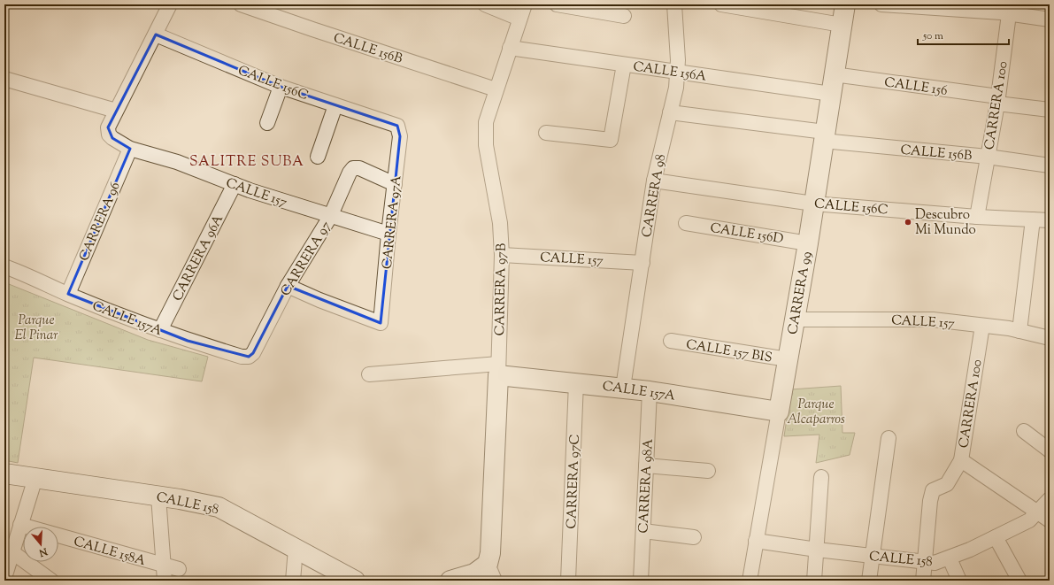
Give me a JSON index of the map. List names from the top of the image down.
{
  "streets": {
    "street": [
      "CALLE 156B",
      "CALLE 156A",
      "CALLE 156C",
      "CALLE 156",
      "CARRERA 100",
      "CALLE 157",
      "CARRERA 98",
      "CARRERA 96",
      "CARRERA 97A",
      "CALLE 156D",
      "CARRERA 96A",
      "CARRERA 97",
      "CARRERA 97B",
      "CARRERA 99",
      "CALLE 157A",
      "CALLE 157 BIS",
      "CARRERA 97C",
      "CARRERA 98A",
      "CALLE 158",
      "CALLE 158A"
    ]
  },
  "crossings": [
    ["CALLE 156B", "CARRERA 100"],
    ["CALLE 156B", "CARRERA 98"],
    ["CALLE 156B", "CARRERA 97B"],
    ["CALLE 156B", "CARRERA 99"],
    ["CALLE 156A", "CARRERA 98"],
    ["CALLE 156A", "CARRERA 97B"],
    ["CALLE 156A", "CARRERA 99"],
    ["CALLE 156C", "CARRERA 100"],
    ["CALLE 156C", "CARRERA 98"],
    ["CALLE 156C", "CARRERA 97A"],
    ["CALLE 156C", "CARRERA 99"],
    ["CALLE 156", "CARRERA 100"],
    ["CALLE 156", "CARRERA 99"],
    ["CARRERA 100", "CALLE 157"],
    ["CARRERA 100", "CALLE 158"],
    ["CALLE 157", "CARRERA 98"],
    ["CALLE 157", "CARRERA 96"],
    ["CALLE 157", "CARRERA 97A"],
    ["CALLE 157", "CARRERA 96A"],
    ["CALLE 157", "CARRERA 97"],
    ["CALLE 157", "CARRERA 97B"],
    ["CALLE 157", "CARRERA 99"],
    ["CARRERA 98", "CALLE 157A"],
    ["CARRERA 96", "CALLE 157A"],
    ["CARRERA 97A", "CARRERA 97"],
    ["CALLE 156D", "CARRERA 99"],
    ["CARRERA 96A", "CALLE 157A"],
    ["CARRERA 97", "CALLE 157A"],
    ["CARRERA 97B", "CALLE 157A"],
    ["CARRERA 99", "CALLE 157A"],
    ["CARRERA 99", "CALLE 157 BIS"],
    ["CARRERA 99", "CALLE 158"],
    ["CALLE 157A", "CARRERA 97C"],
    ["CALLE 157A", "CARRERA 98A"]
  ],
  "districts": ["SALITRE SUBA"],
  "parks": ["Parque El Pinar", "Parque Alcaparros"],
  "places": ["Descubro Mi Mundo"],
  "scale_bar": "50 m",
  "north": "bottom"
}
